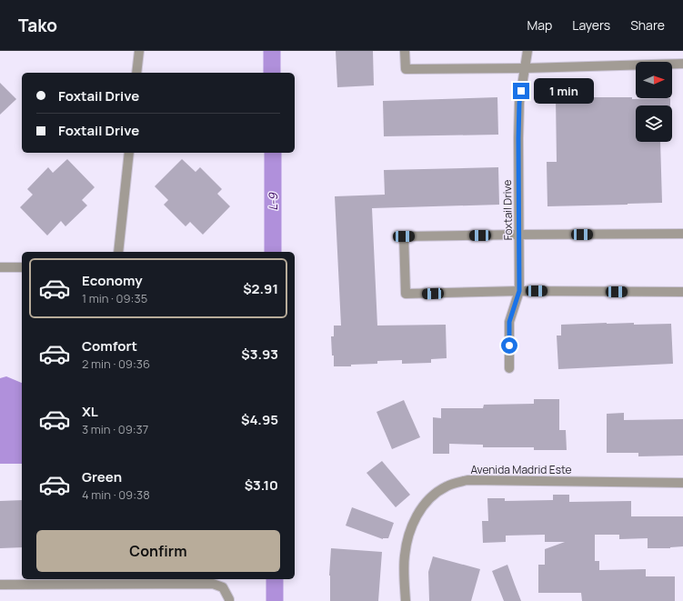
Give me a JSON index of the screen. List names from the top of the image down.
{
  "streets": {
    "street": ["Foxtail Drive", "Avenida Madrid Este"]
  },
  "water": ["L-9"],
  "north": "right",
  "page": {
    "header": "Tako",
    "nav": ["Map", "Layers", "Share"],
    "banner": ["Foxtail Drive", "Foxtail Drive"],
    "bubble": "1 min",
    "list": [
      {
        "name": "Economy",
        "note": "1 min · 09:35",
        "value": "$2.91"
      },
      {
        "name": "Comfort",
        "note": "2 min · 09:36",
        "value": "$3.93"
      },
      {
        "name": "XL",
        "note": "3 min · 09:37",
        "value": "$4.95"
      },
      {
        "name": "Green",
        "note": "4 min · 09:38",
        "value": "$3.10"
      }
    ],
    "buttons": "Confirm"
  }
}
